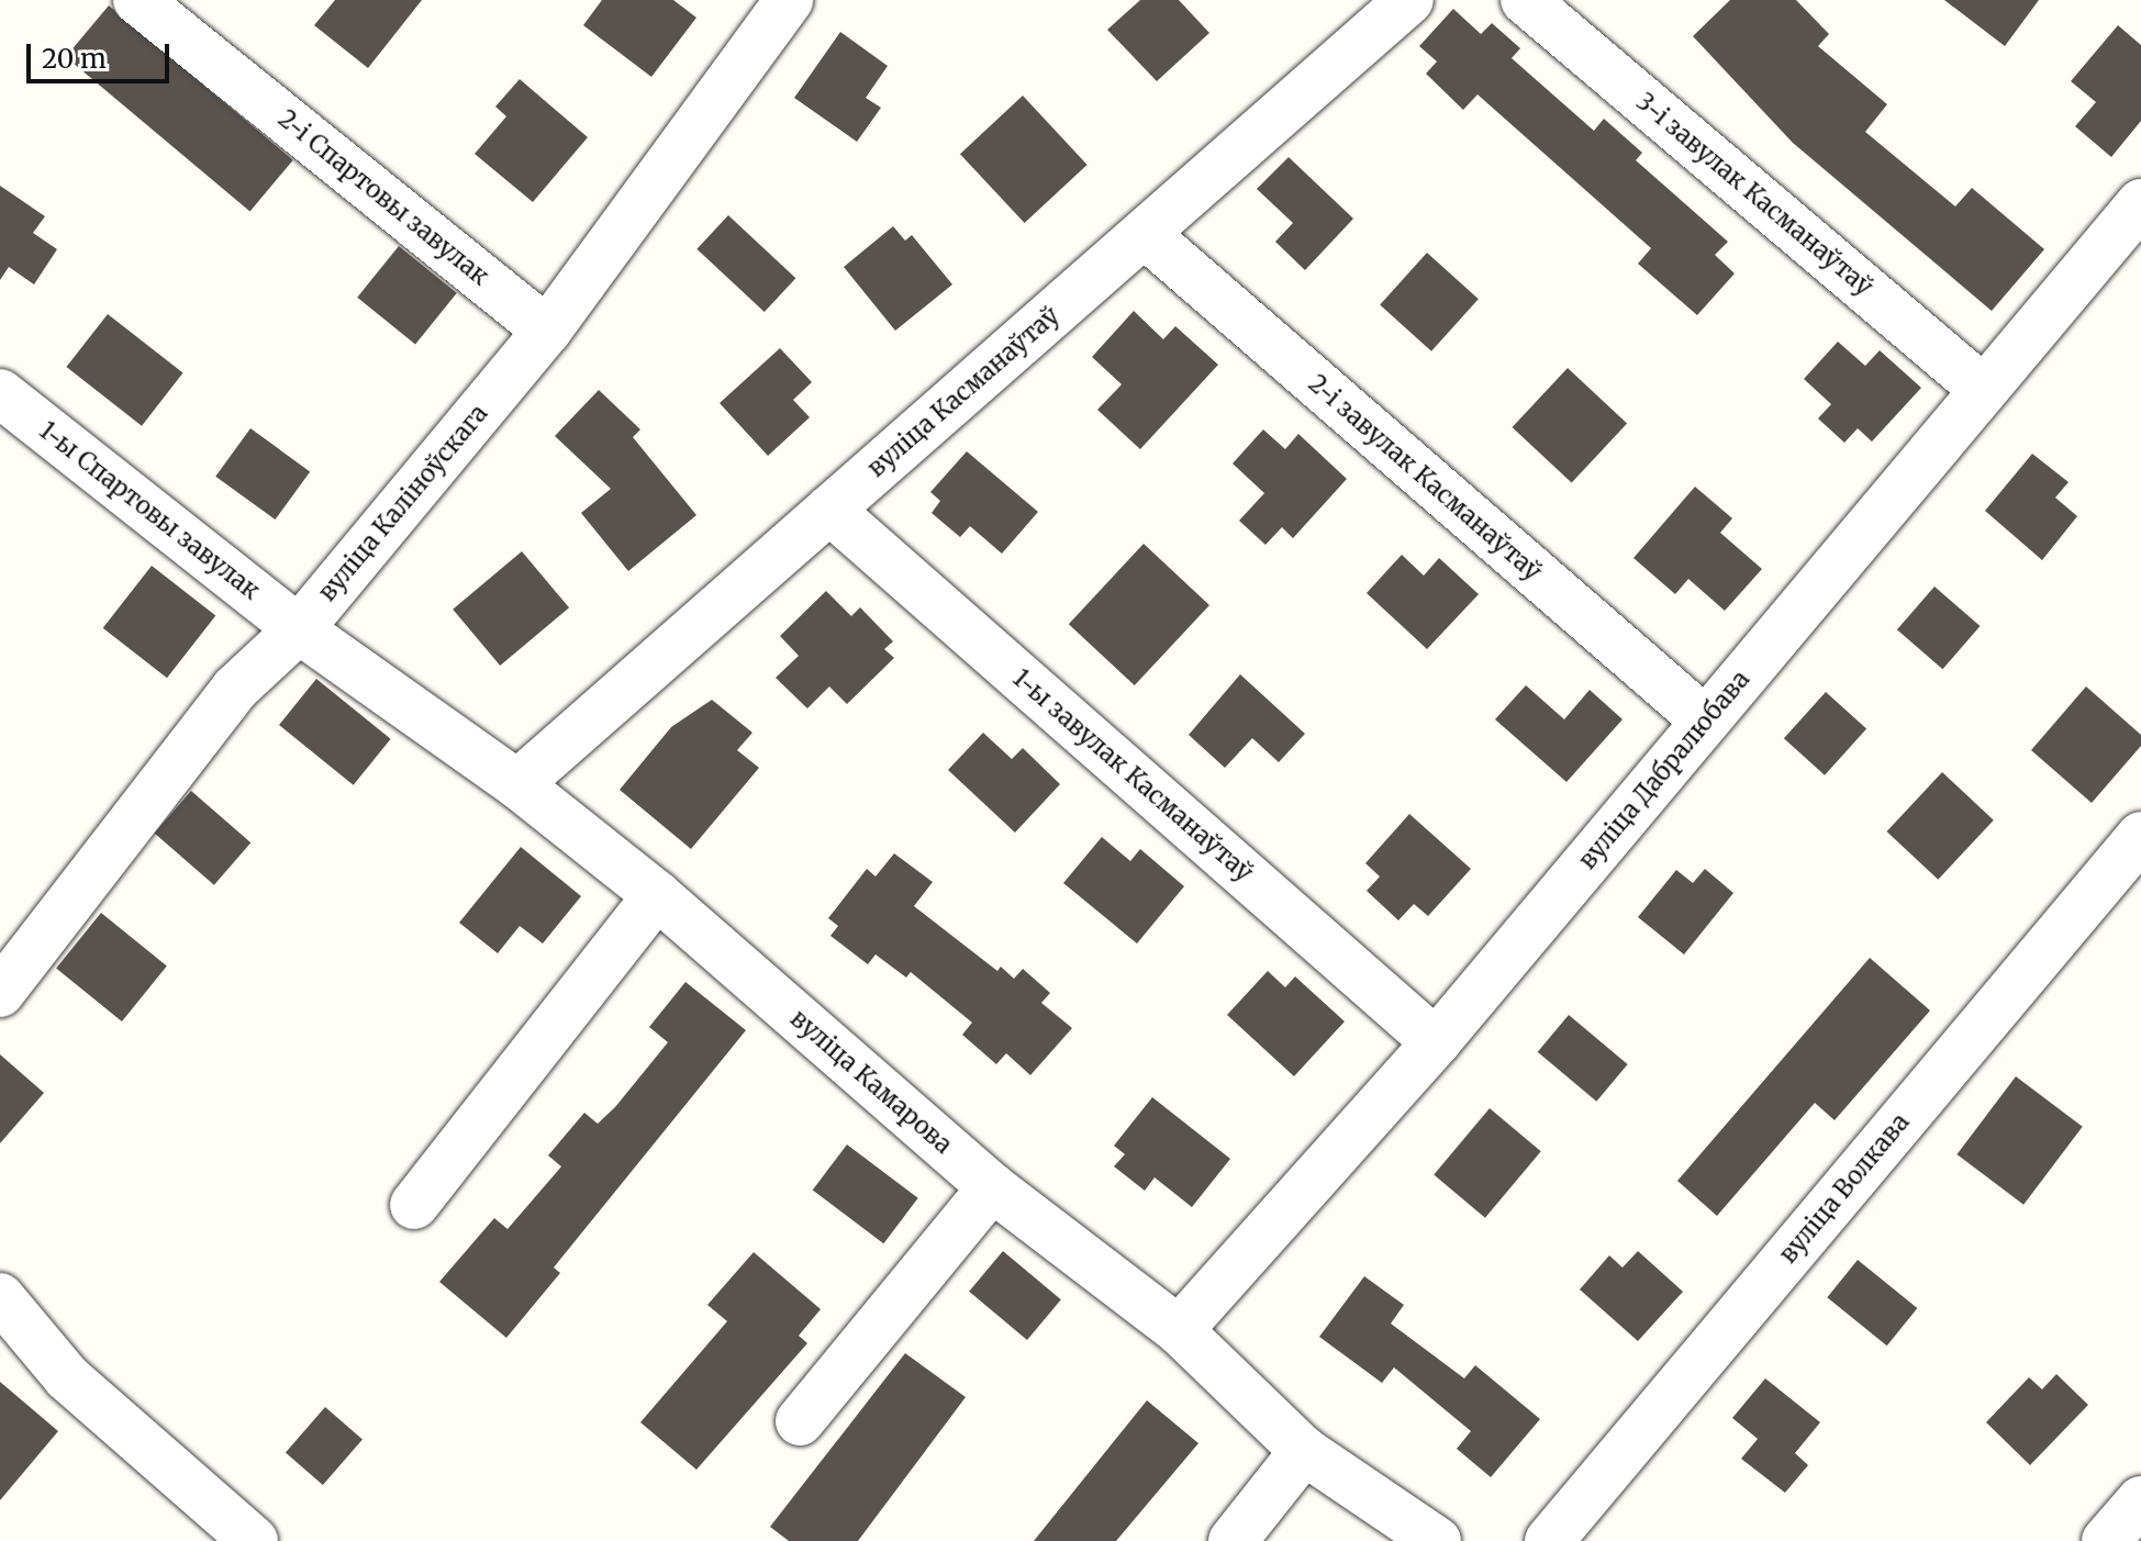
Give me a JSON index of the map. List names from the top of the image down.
{
  "streets": {
    "street": [
      "3-і завулак Касманаўтаў",
      "2-і Спартовы завулак",
      "вуліца Касманаўтаў",
      "2-і завулак Касманаўтаў",
      "вуліца Каліноўскага",
      "1-ы Спартовы завулак",
      "вуліца Дабралюбава",
      "1-ы завулак Касманаўтаў",
      "вуліца Камарова",
      "вуліца Волкава"
    ]
  },
  "crossings": [
    ["3-і завулак Касманаўтаў", "вуліца Дабралюбава"],
    ["2-і Спартовы завулак", "вуліца Каліноўскага"],
    ["вуліца Касманаўтаў", "2-і завулак Касманаўтаў"],
    ["вуліца Касманаўтаў", "1-ы завулак Касманаўтаў"],
    ["вуліца Касманаўтаў", "вуліца Камарова"],
    ["2-і завулак Касманаўтаў", "вуліца Дабралюбава"],
    ["вуліца Каліноўскага", "1-ы Спартовы завулак"],
    ["вуліца Каліноўскага", "вуліца Камарова"],
    ["1-ы Спартовы завулак", "вуліца Камарова"],
    ["вуліца Дабралюбава", "1-ы завулак Касманаўтаў"],
    ["вуліца Дабралюбава", "вуліца Камарова"]
  ],
  "scale_bar": "20 m"
}
